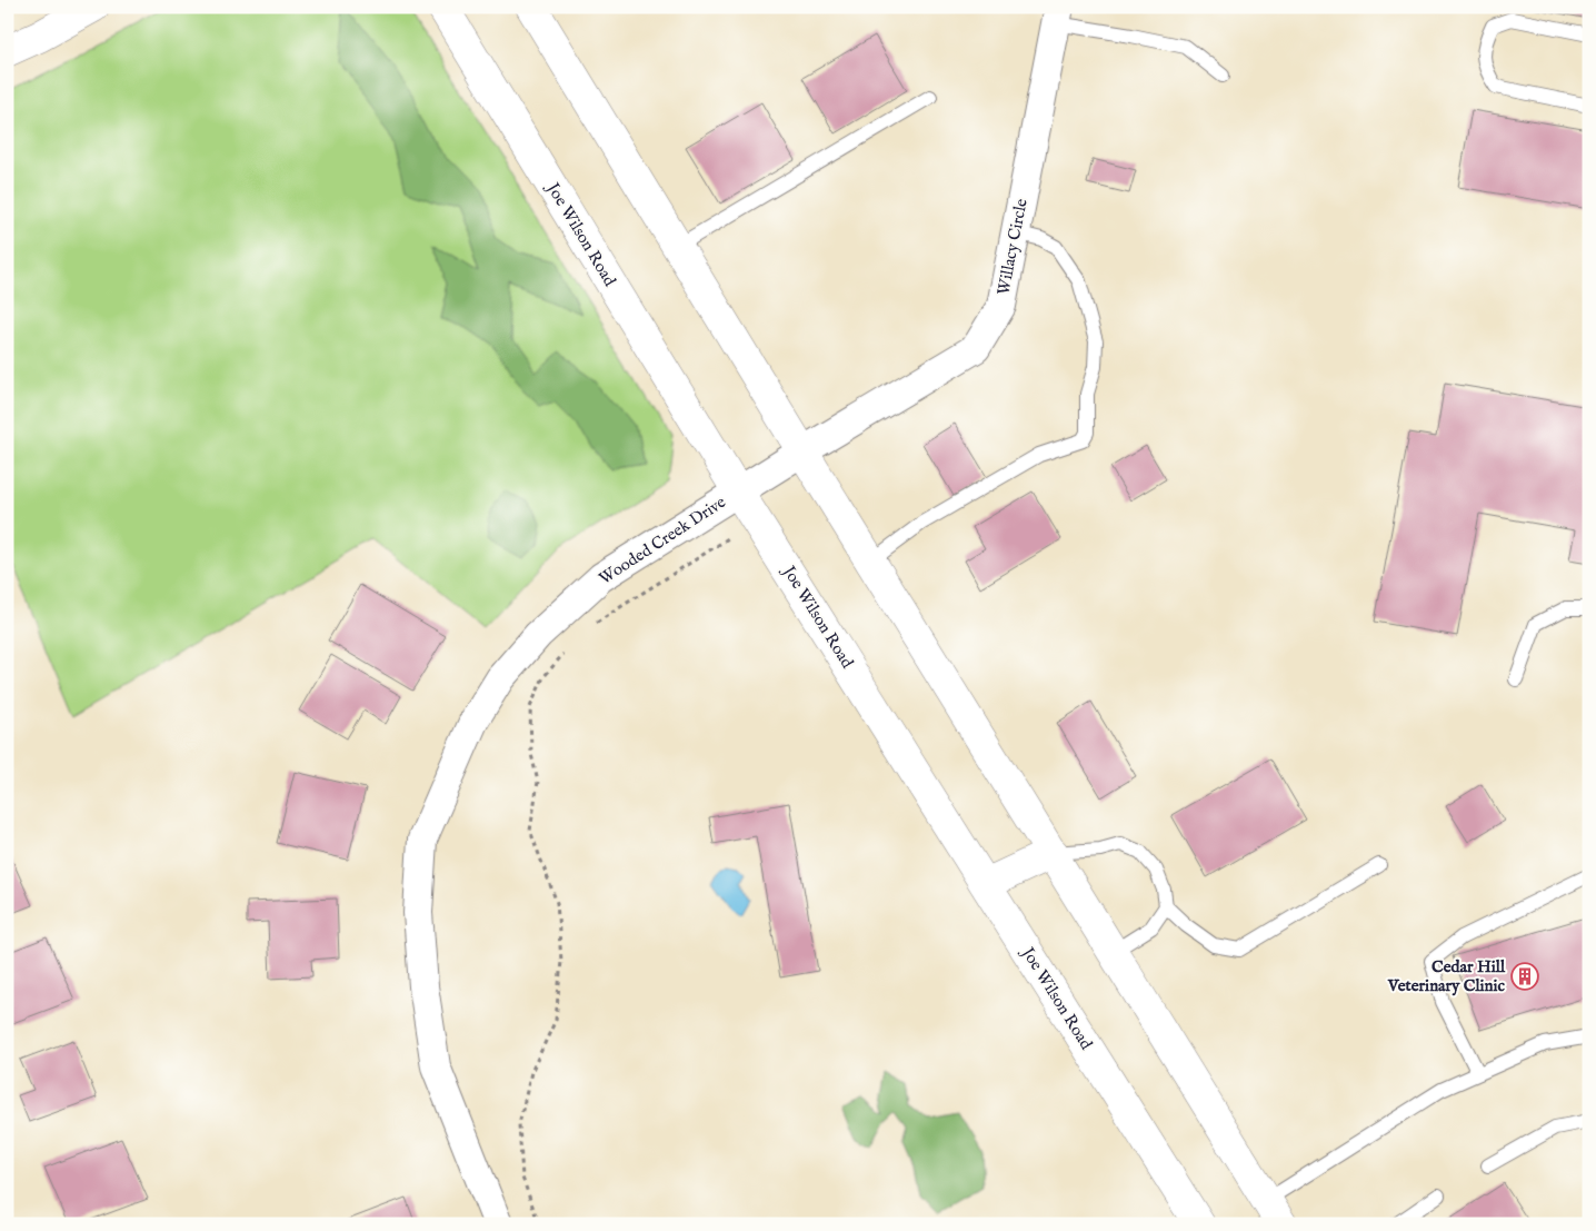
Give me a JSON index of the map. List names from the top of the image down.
{
  "streets": {
    "main road": ["Joe Wilson Road"],
    "street": ["Willacy Circle", "Wooded Creek Drive"]
  },
  "crossings": [
    ["Joe Wilson Road", "Willacy Circle"],
    ["Joe Wilson Road", "Wooded Creek Drive"],
    ["Willacy Circle", "Wooded Creek Drive"]
  ],
  "places": {
    "building": ["Cedar Hill Veterinary Clinic"]
  }
}
